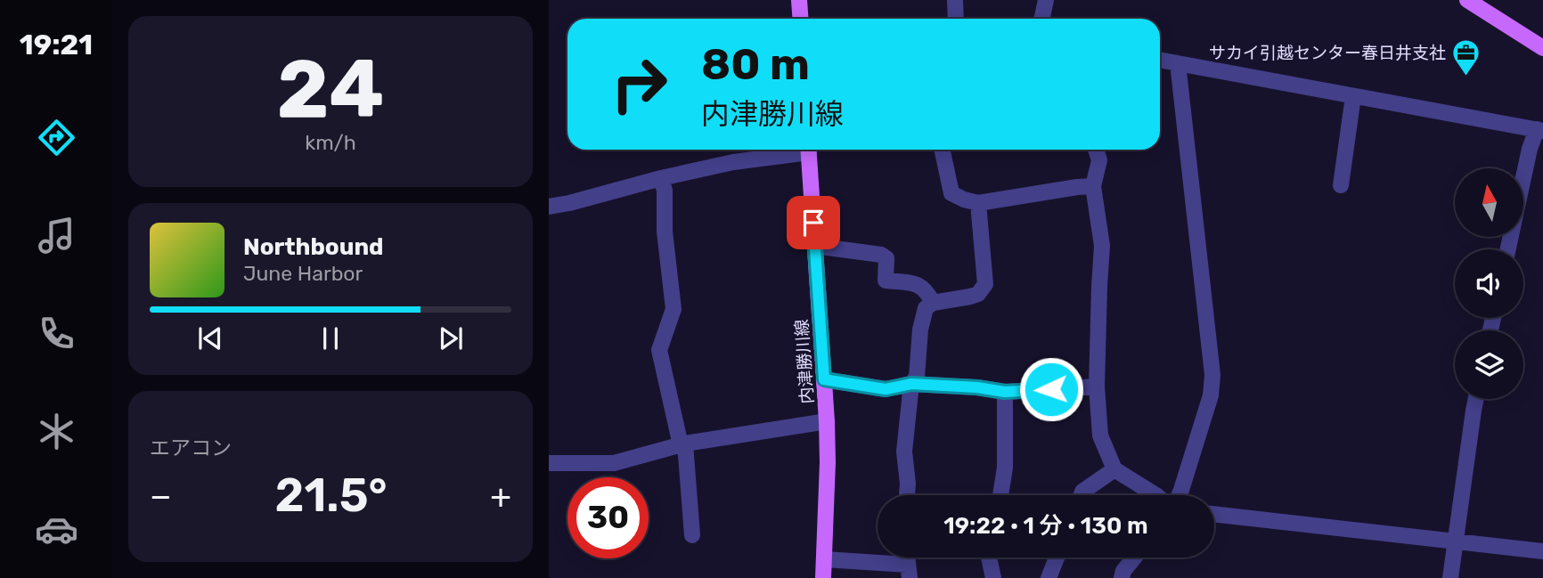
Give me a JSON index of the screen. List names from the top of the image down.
{
  "streets": {
    "main road": ["内津勝川線"]
  },
  "places": {
    "office": ["サカイ引越センター春日井支社"]
  },
  "north": "top",
  "page": {
    "tabs": "19:21",
    "tile": [
      ["24", "km/h"],
      "エアコン"
    ],
    "turn": ["80 m", "内津勝川線"],
    "song": ["Northbound", "June Harbor"],
    "heat": ["−", "21.5°", "+"],
    "limit": "30",
    "trip": "19:22 · 1 分 · 130 m"
  }
}
